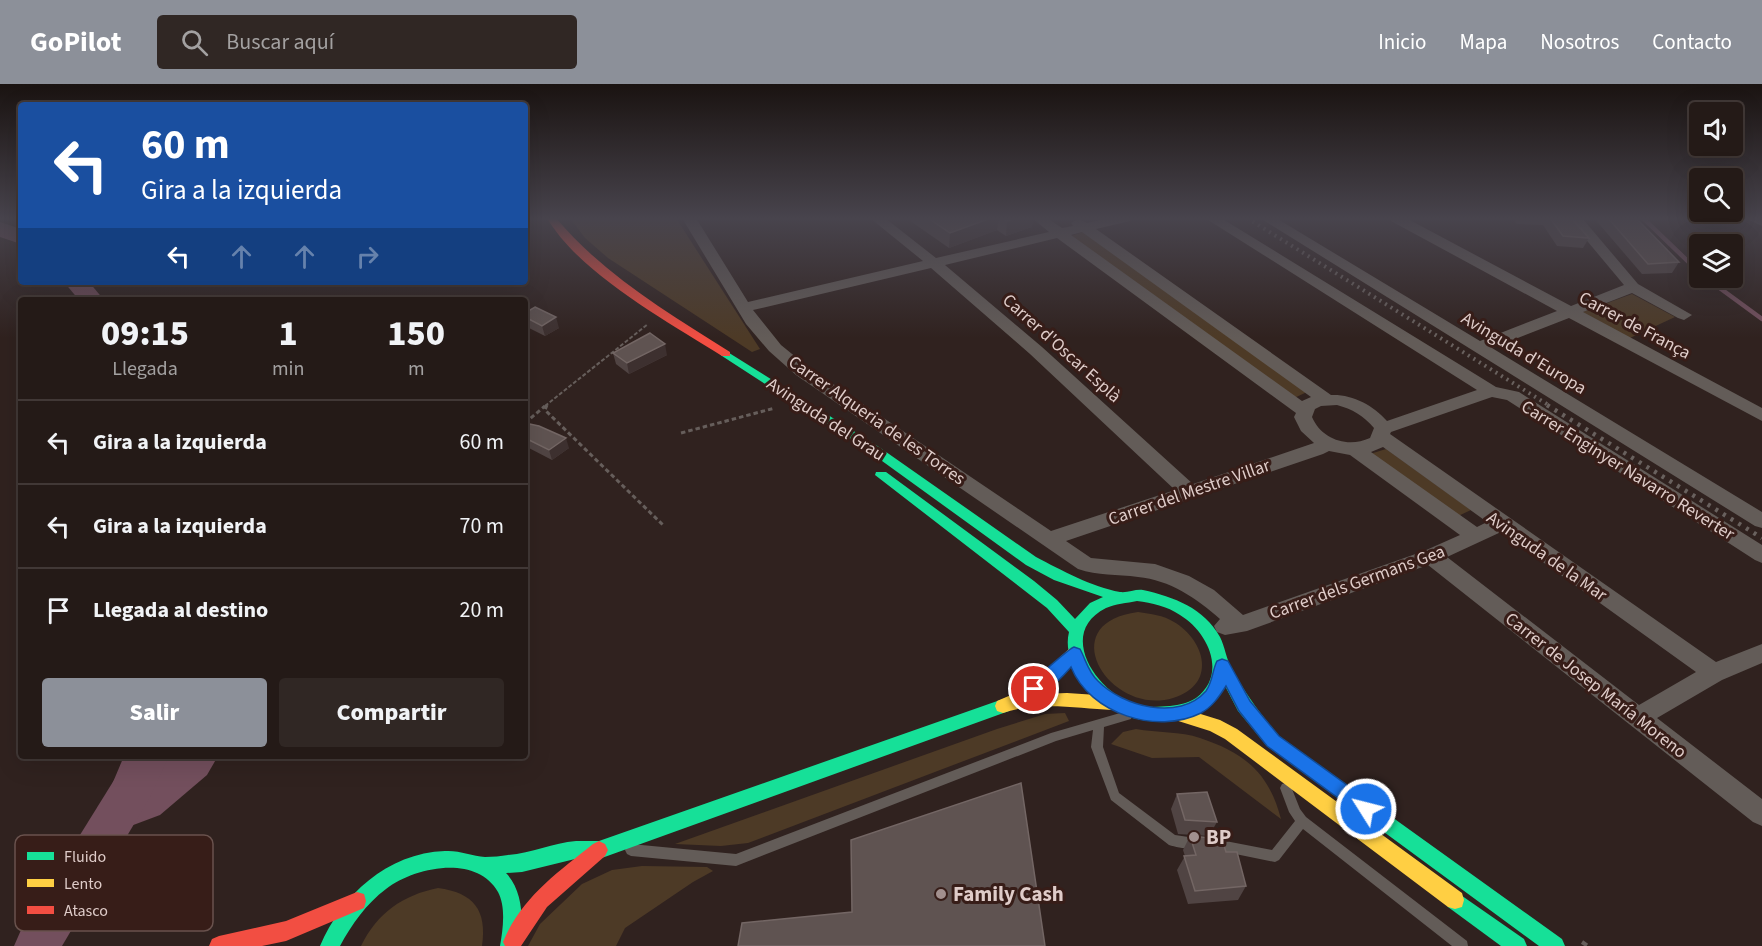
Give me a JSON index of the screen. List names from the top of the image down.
{
  "streets": {
    "main road": ["Avinguda del Grau"],
    "street": [
      "Carrer de França",
      "Carrer d'Oscar Esplà",
      "Avinguda d'Europa",
      "Carrer Alqueria de les Torres",
      "Carrer Enginyer Navarro Reverter",
      "Carrer del Mestre Villar",
      "Avinguda de la Mar",
      "Carrer dels Germans Gea",
      "Carrer de Josep María Moreno"
    ]
  },
  "crossings": [
    ["Carrer d'Oscar Esplà", "Carrer del Mestre Villar"],
    ["Avinguda del Grau", "Carrer dels Germans Gea"],
    ["Carrer Alqueria de les Torres", "Carrer del Mestre Villar"],
    ["Carrer del Mestre Villar", "Avinguda de la Mar"],
    ["Avinguda de la Mar", "Carrer dels Germans Gea"],
    ["Carrer dels Germans Gea", "Carrer de Josep María Moreno"]
  ],
  "places": ["BP", "Family Cash"],
  "legend": ["Fluido", "Lento", "Atasco"],
  "page": {
    "header": "GoPilot",
    "search": "Buscar aquí",
    "nav": [
      "Inicio",
      "Mapa",
      "Nosotros",
      "Contacto"
    ],
    "turn": ["60 m", "Gira a la izquierda"],
    "eta": [
      "09:15",
      "Llegada",
      "1",
      "min",
      "150",
      "m"
    ],
    "list": [
      {
        "name": "Gira a la izquierda",
        "value": "60 m"
      },
      {
        "name": "Gira a la izquierda",
        "value": "70 m"
      },
      {
        "name": "Llegada al destino",
        "value": "20 m"
      }
    ],
    "buttons": ["Salir", "Compartir"]
  }
}
